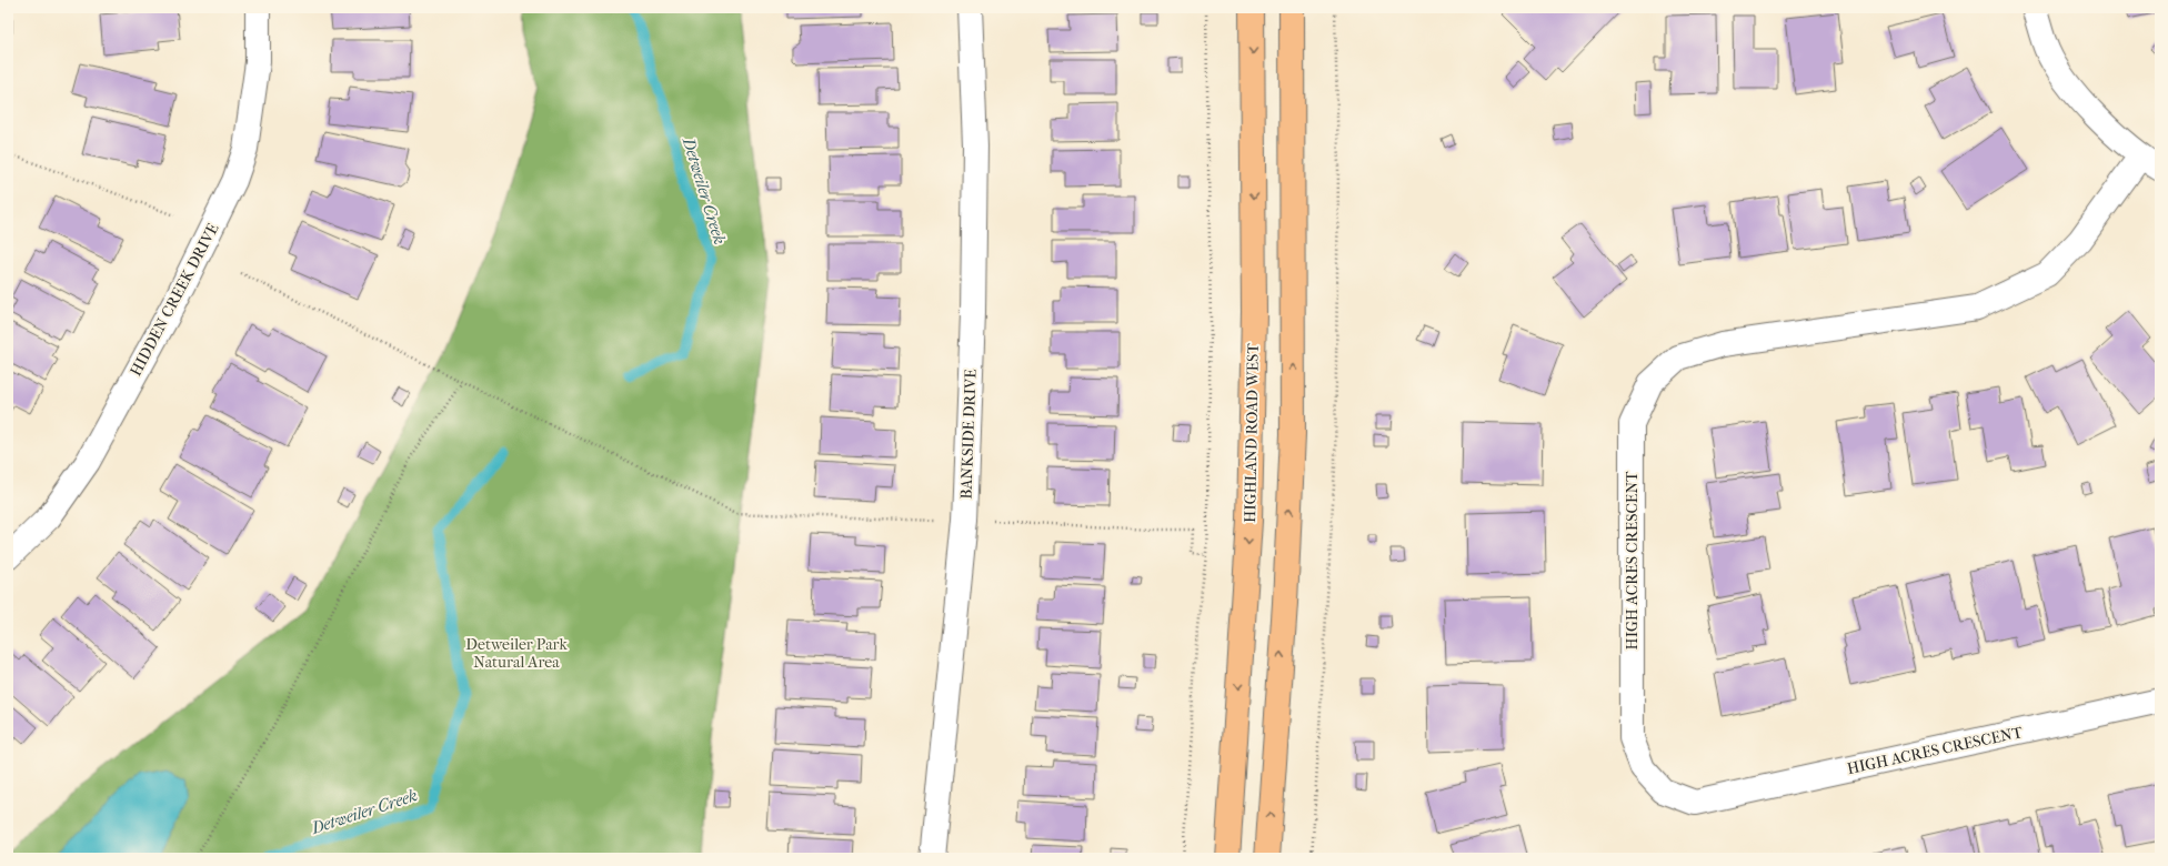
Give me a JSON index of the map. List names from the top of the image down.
{
  "streets": {
    "main road": ["HIGHLAND ROAD WEST"],
    "street": ["HIDDEN CREEK DRIVE", "BANKSIDE DRIVE", "HIGH ACRES CRESCENT"]
  },
  "water": ["Detweiler Creek"],
  "parks": ["Detweiler Park Natural Area"]
}
